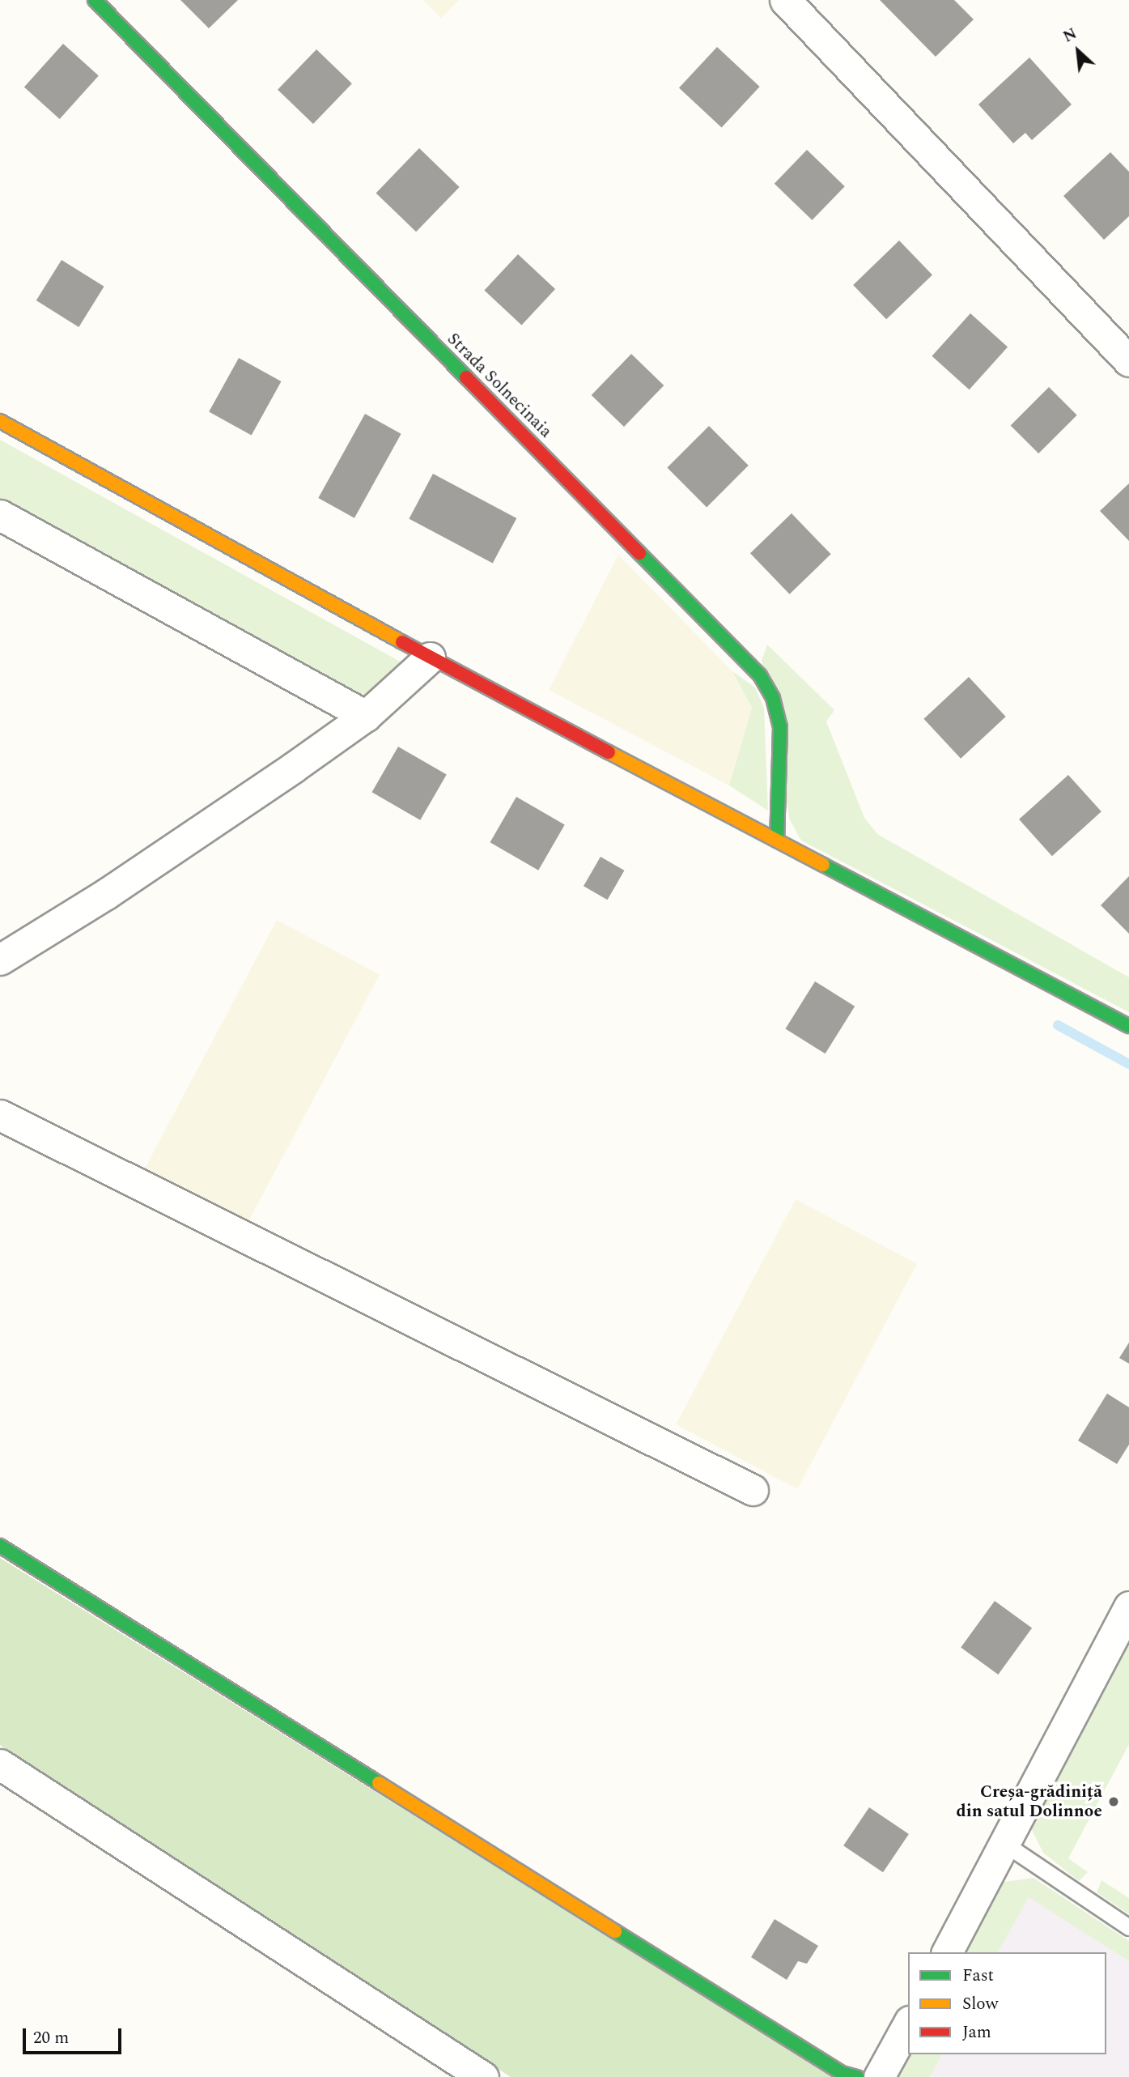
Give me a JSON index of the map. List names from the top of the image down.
{
  "streets": {
    "street": ["Strada Solnecinaia"]
  },
  "places": ["Creșa-grădiniță din satul Dolinnoe"],
  "legend": ["Fast", "Slow", "Jam"],
  "scale_bar": "20 m",
  "north": "top left"
}
